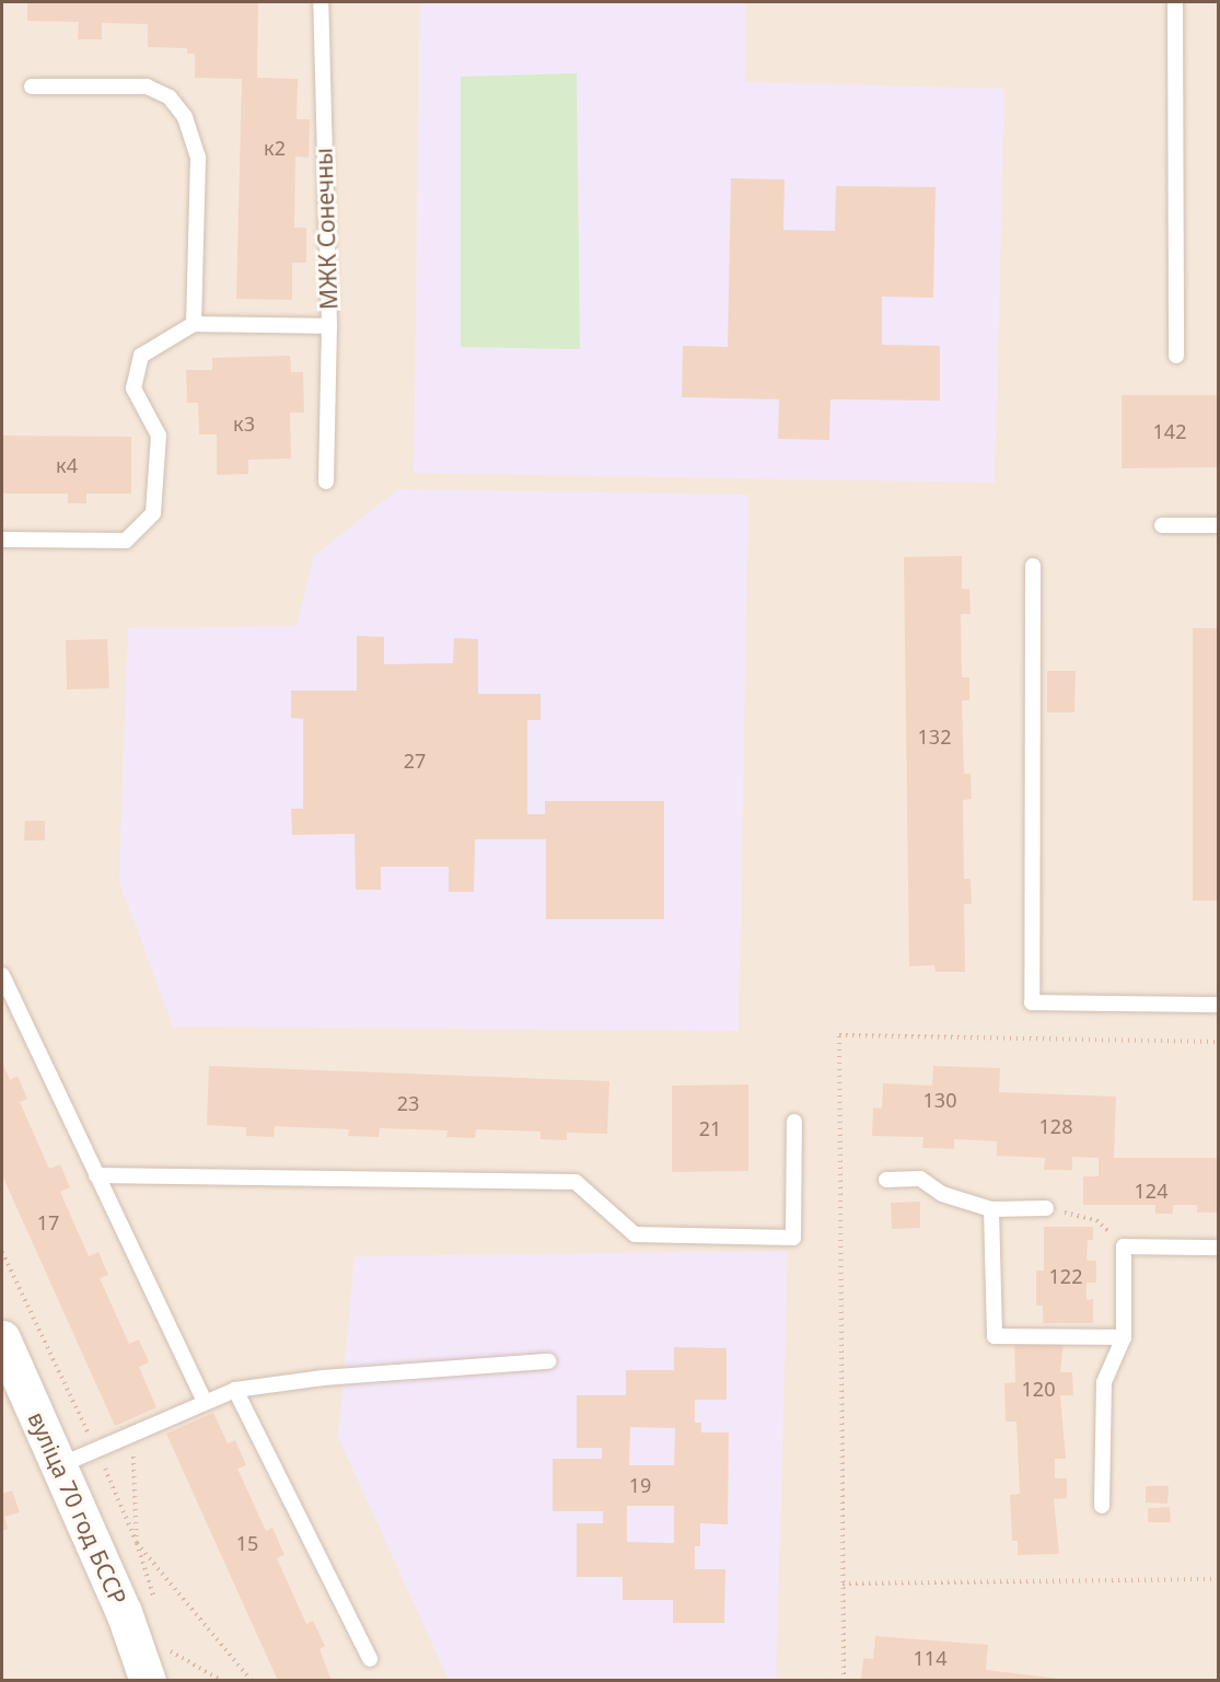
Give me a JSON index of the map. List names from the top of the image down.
{
  "streets": {
    "street": ["вуліца 70 год БССР"],
    "lane": ["МЖК Сонечны"]
  },
  "house_numbers": [
    "к2",
    "к3",
    "142",
    "к4",
    "132",
    "27",
    "130",
    "23",
    "128",
    "21",
    "124",
    "17",
    "122",
    "120",
    "19",
    "15",
    "114"
  ]
}
